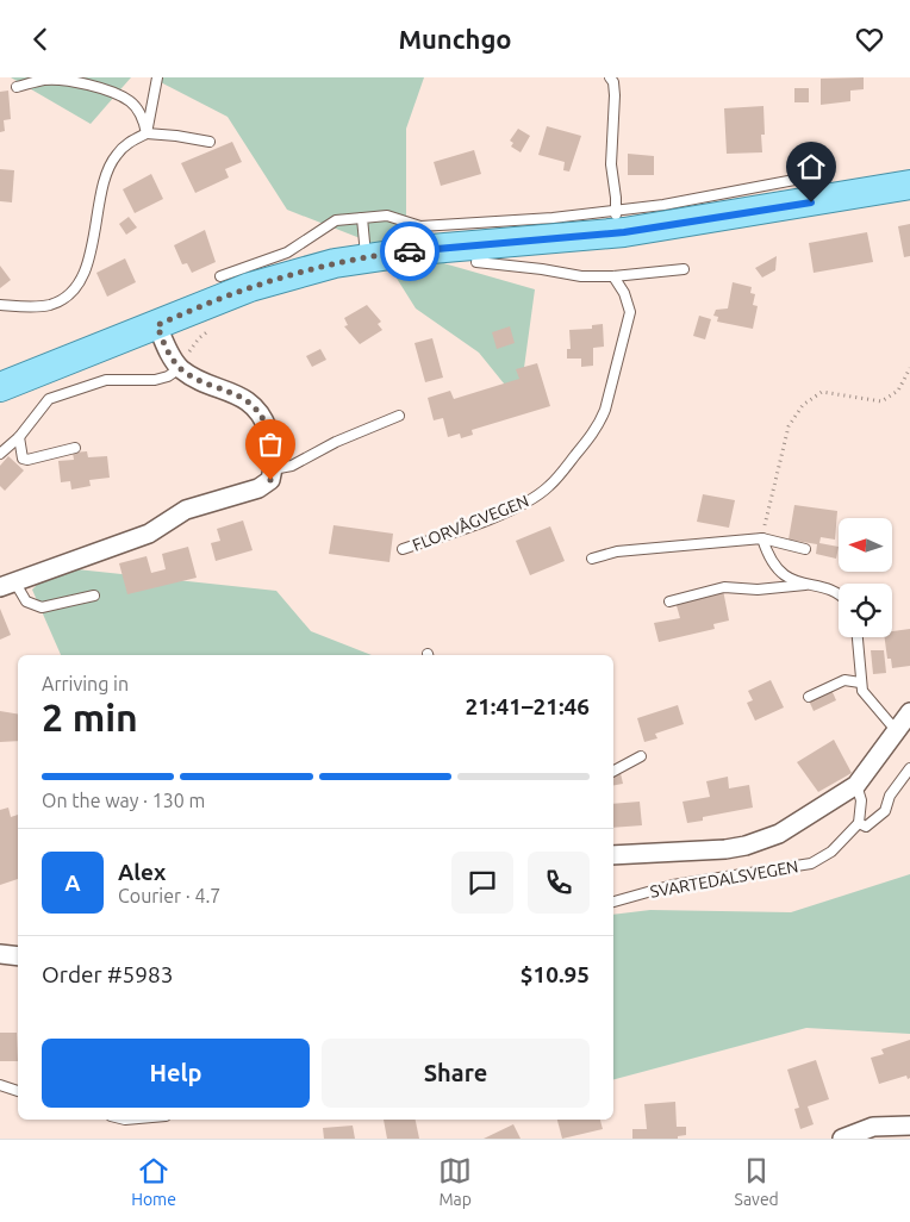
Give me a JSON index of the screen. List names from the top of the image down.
{
  "streets": {
    "street": ["SVARTEDALSVEGEN"],
    "lane": ["FLORVÅGVEGEN"]
  },
  "north": "left",
  "page": {
    "header": "Munchgo",
    "heading": ["2 min", "Arriving in", "21:41–21:46"],
    "panel": [
      "Alex",
      "Courier · 4.7",
      "Order #5983",
      "$10.95"
    ],
    "bar": "On the way · 130 m",
    "round": "A",
    "buttons": ["Help", "Share"],
    "tabs": ["Home", "Map", "Saved"]
  }
}
